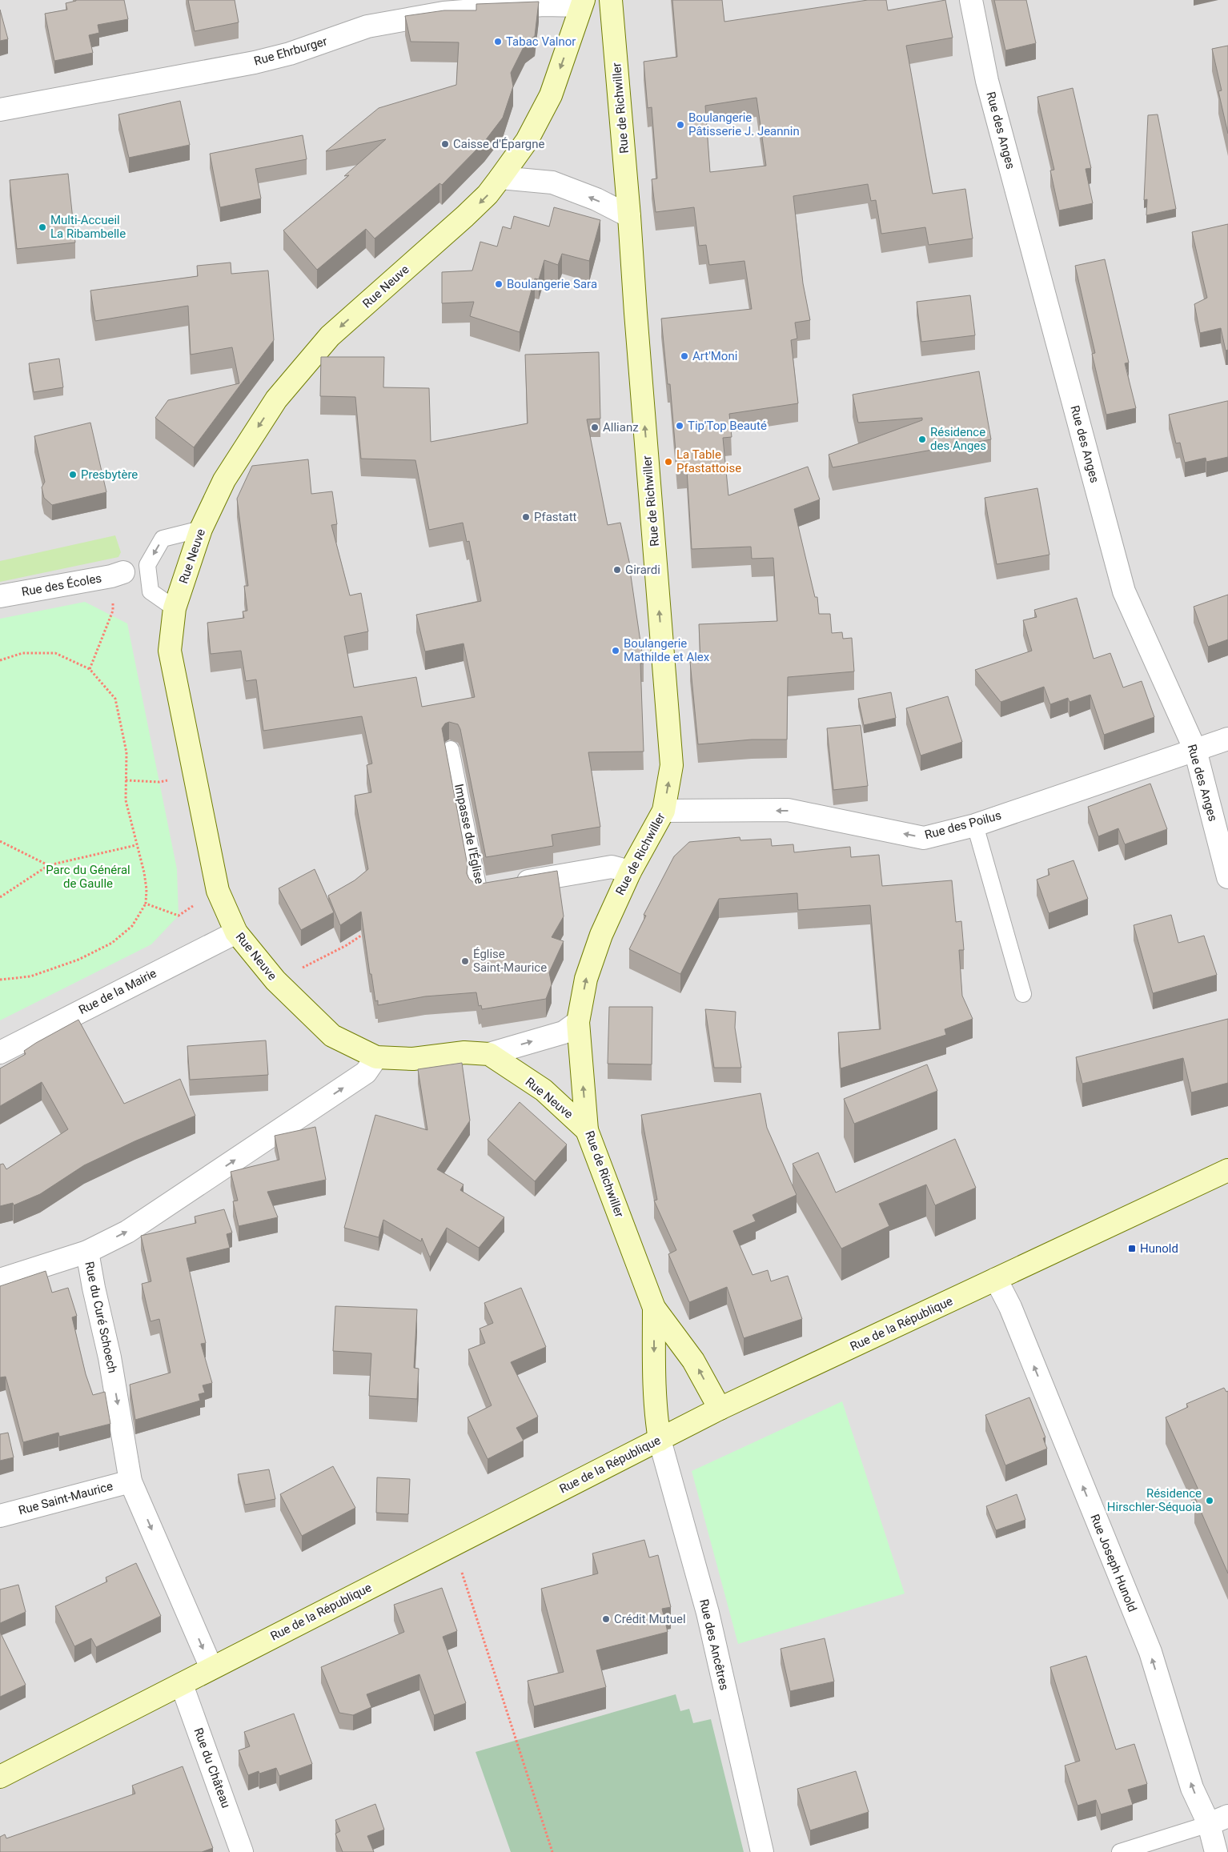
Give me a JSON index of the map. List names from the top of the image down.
{
  "streets": {
    "main road": ["Rue de Richwiller", "Rue Neuve", "Rue de la République"],
    "street": [
      "Rue Ehrburger",
      "Rue des Anges",
      "Rue des Écoles",
      "Rue des Poilus",
      "Impasse de l'Église",
      "Rue de la Mairie",
      "Rue du Curé Schoech",
      "Rue Saint-Maurice",
      "Rue Joseph Hunold",
      "Rue des Ancêtres",
      "Rue du Château"
    ]
  },
  "crossings": [
    ["Rue Ehrburger", "Rue Neuve"],
    ["Rue de Richwiller", "Rue Neuve"],
    ["Rue de Richwiller", "Rue des Poilus"],
    ["Rue de Richwiller", "Impasse de l'Église"],
    ["Rue de Richwiller", "Rue de la République"],
    ["Rue de Richwiller", "Rue des Ancêtres"],
    ["Rue des Anges", "Rue des Poilus"],
    ["Rue Neuve", "Rue de la Mairie"],
    ["Rue Neuve", "Rue du Curé Schoech"],
    ["Rue du Curé Schoech", "Rue de la République"],
    ["Rue du Curé Schoech", "Rue Saint-Maurice"],
    ["Rue de la République", "Rue Joseph Hunold"],
    ["Rue de la République", "Rue des Ancêtres"],
    ["Rue de la République", "Rue du Château"]
  ],
  "one_way": ["Rue des Poilus", "Rue Joseph Hunold"],
  "parks": ["Parc du Général de Gaulle"],
  "places": {
    "other": [
      "Tabac Valnor",
      "Boulangerie Pâtisserie J. Jeannin",
      "Caisse d'Épargne",
      "Multi-Accueil La Ribambelle",
      "Boulangerie Sara",
      "Art'Moni",
      "Tip'Top Beauté",
      "Allianz",
      "Résidence des Anges",
      "La Table Pfastattoise",
      "Presbytère",
      "Pfastatt",
      "Girardi",
      "Boulangerie Mathilde et Alex",
      "Église Saint-Maurice",
      "Résidence Hirschler-Séquoia",
      "Crédit Mutuel"
    ],
    "transit": ["Hunold"]
  }
}
